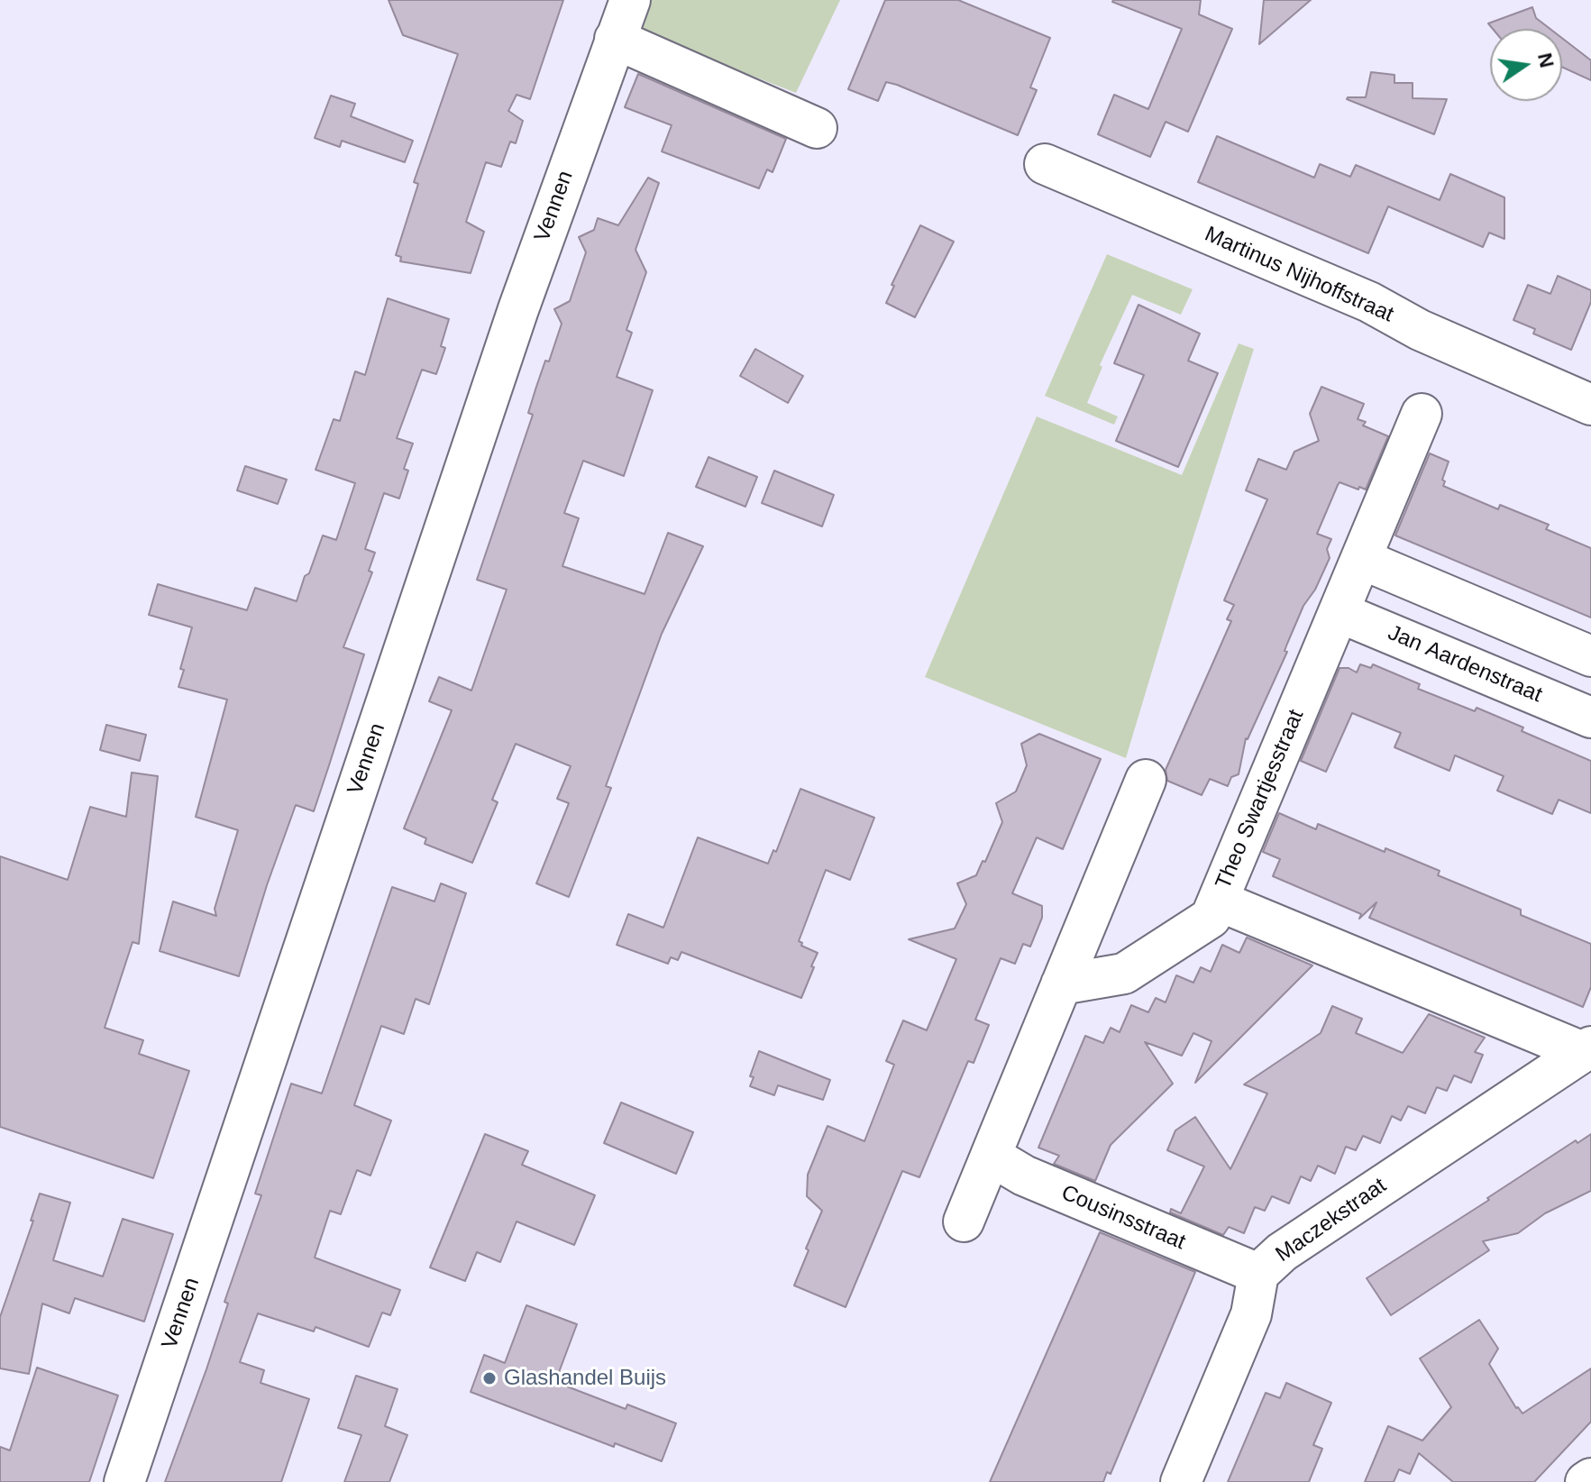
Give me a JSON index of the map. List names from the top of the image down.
{
  "streets": {
    "street": [
      "Vennen",
      "Martinus Nijhoffstraat",
      "Jan Aardenstraat",
      "Theo Swartjesstraat",
      "Cousinsstraat",
      "Maczekstraat"
    ]
  },
  "crossings": [
    ["Jan Aardenstraat", "Theo Swartjesstraat"],
    ["Theo Swartjesstraat", "Maczekstraat"],
    ["Cousinsstraat", "Maczekstraat"]
  ],
  "places": ["Glashandel Buijs"],
  "north": "right"
}
